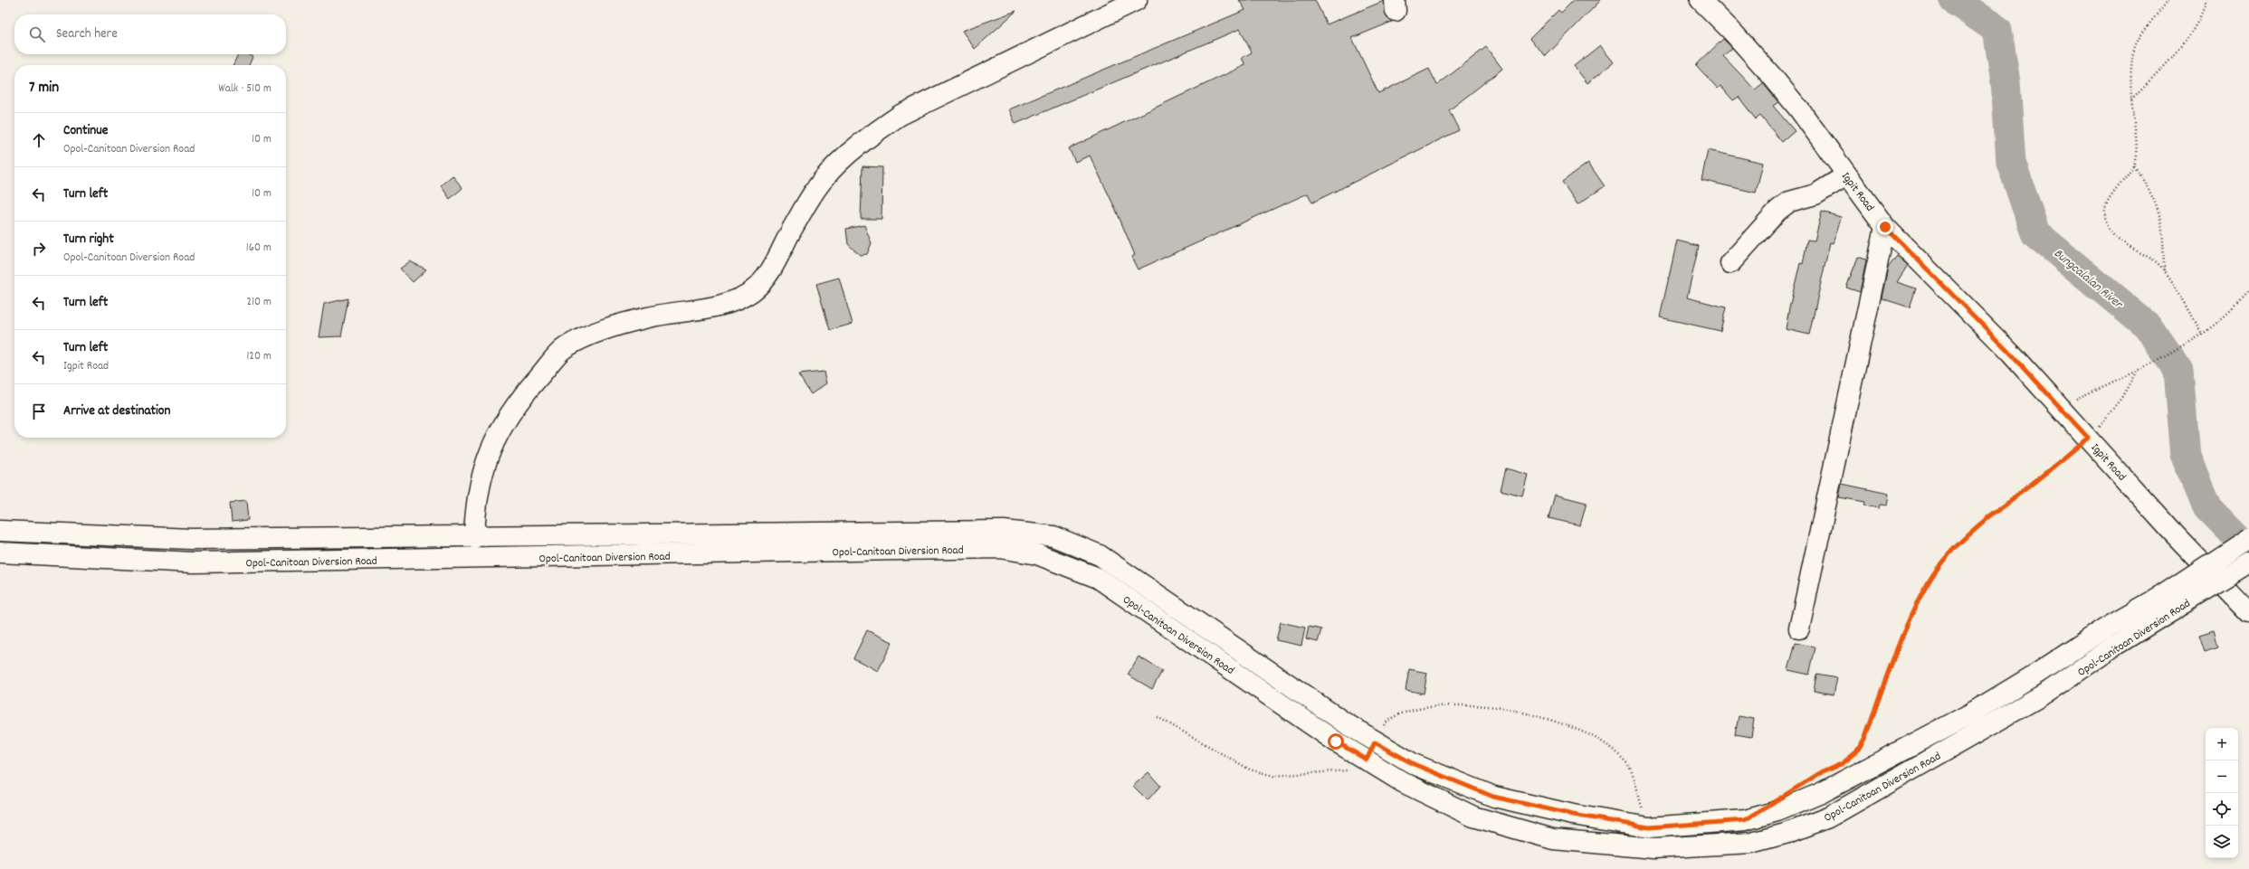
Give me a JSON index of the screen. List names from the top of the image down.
{
  "streets": {
    "main road": ["Igpit Road", "Opol-Canitoan Diversion Road"]
  },
  "water": ["Bungcalalan River"],
  "page": {
    "search": "Search here",
    "heading": ["7 min", "Walk · 510 m"],
    "list": [
      ["Continue", "Opol-Canitoan Diversion Road", "10 m"],
      ["Turn left", "10 m"],
      ["Turn right", "Opol-Canitoan Diversion Road", "160 m"],
      ["Turn left", "210 m"],
      ["Turn left", "Igpit Road", "120 m"],
      "Arrive at destination"
    ],
    "map_buttons": ["+", "−"]
  }
}
